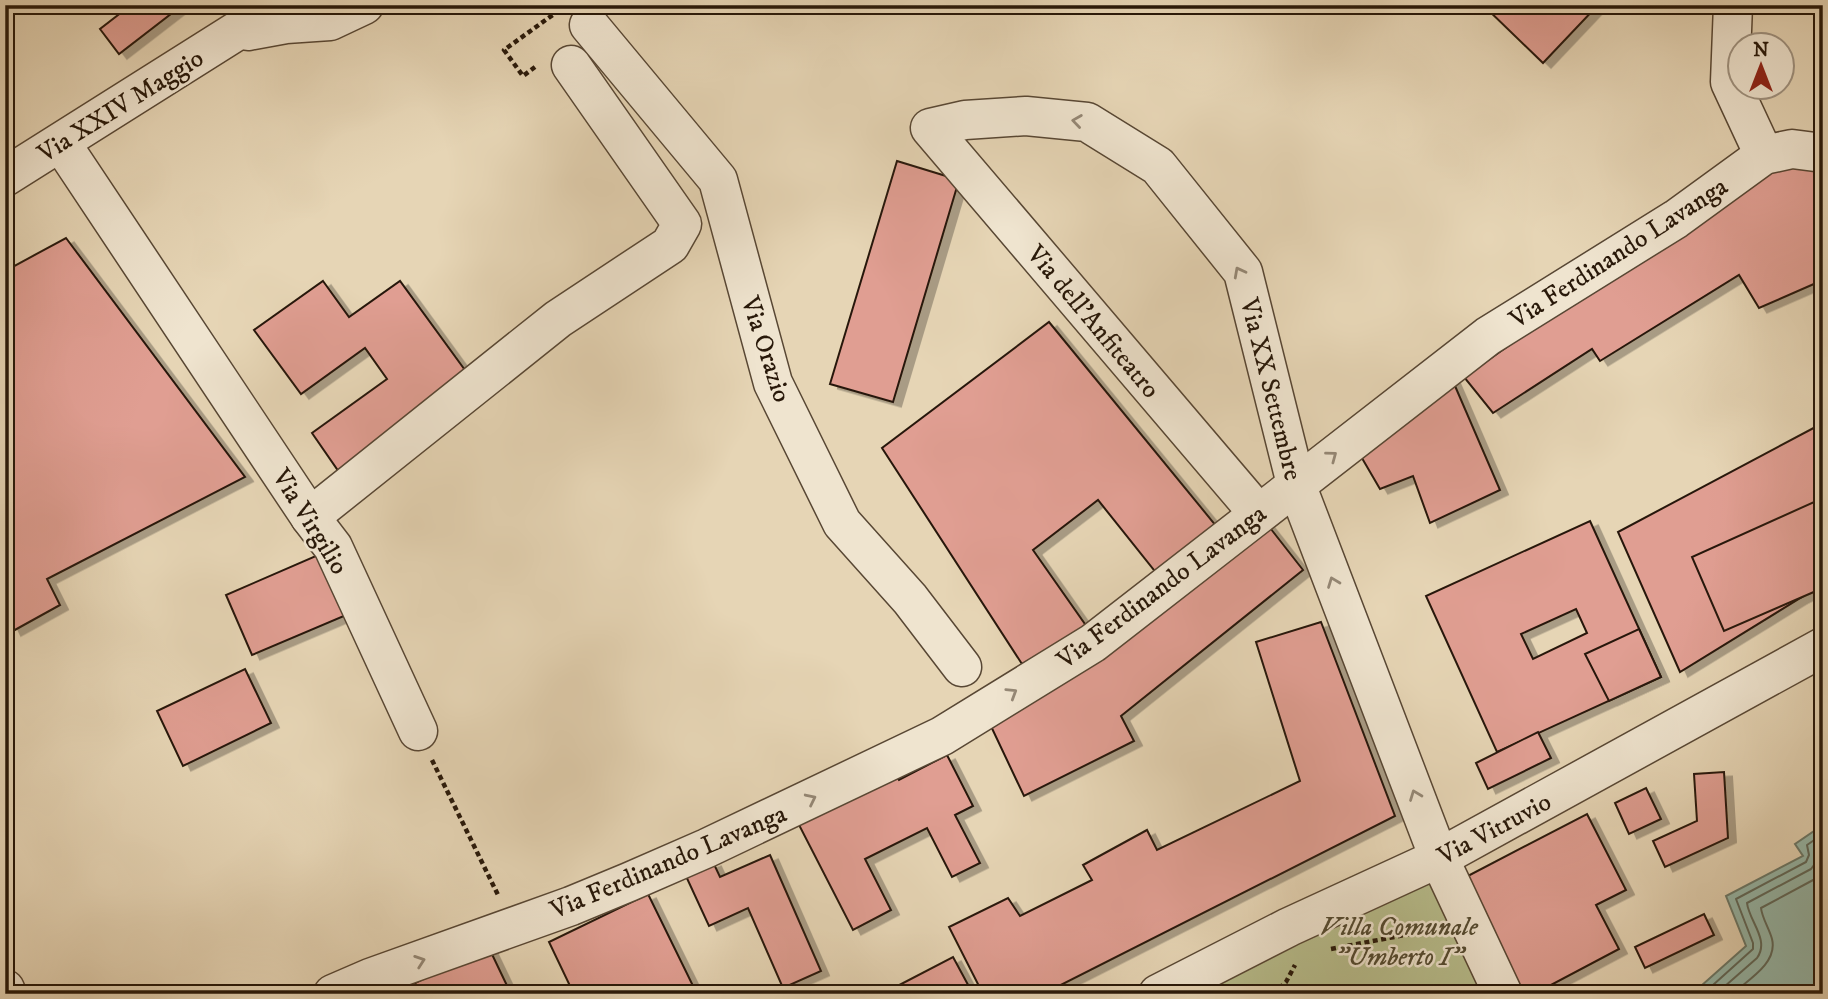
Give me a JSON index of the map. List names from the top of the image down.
{
  "streets": {
    "street": [
      "Via XXIV Maggio",
      "Via Ferdinando Lavanga",
      "Via dell'Anfiteatro",
      "Via Orazio",
      "Via XX Settembre",
      "Via Virgilio",
      "Via Vitruvio"
    ]
  },
  "crossings": [
    ["Via XXIV Maggio", "Via Virgilio"],
    ["Via Ferdinando Lavanga", "Via dell'Anfiteatro"],
    ["Via Ferdinando Lavanga", "Via XX Settembre"],
    ["Via dell'Anfiteatro", "Via XX Settembre"],
    ["Via XX Settembre", "Via Vitruvio"]
  ],
  "one_way": ["Via Ferdinando Lavanga", "Via XX Settembre"],
  "parks": ["Villa Comunale \"Umberto I\""],
  "north": "top"
}
